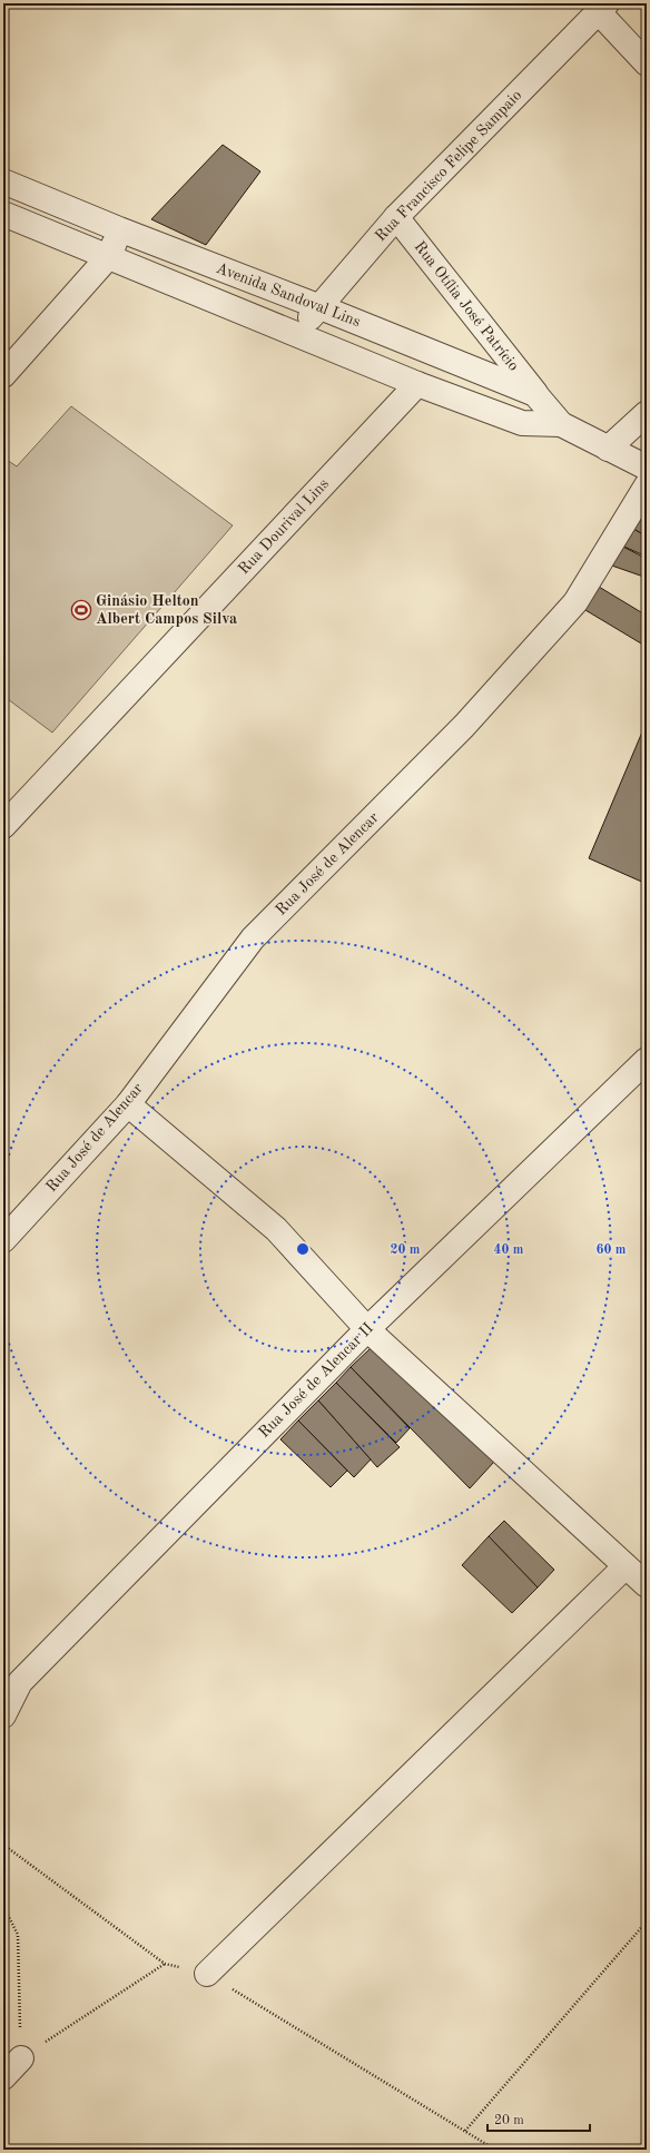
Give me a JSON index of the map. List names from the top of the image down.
{
  "streets": {
    "street": [
      "Rua Francisco Felipe Sampaio",
      "Avenida Sandoval Lins",
      "Rua Otília José Patrício",
      "Rua Dourival Lins",
      "Rua José de Alencar",
      "Rua José de Alencar II"
    ]
  },
  "crossings": [
    ["Rua Francisco Felipe Sampaio", "Avenida Sandoval Lins"],
    ["Rua Francisco Felipe Sampaio", "Rua Otília José Patrício"],
    ["Avenida Sandoval Lins", "Rua Otília José Patrício"],
    ["Avenida Sandoval Lins", "Rua Dourival Lins"]
  ],
  "places": {
    "sports": ["Ginásio Helton Albert Campos Silva"]
  },
  "scale_bar": "20 m",
  "rings": ["20 m", "40 m", "60 m"]
}
